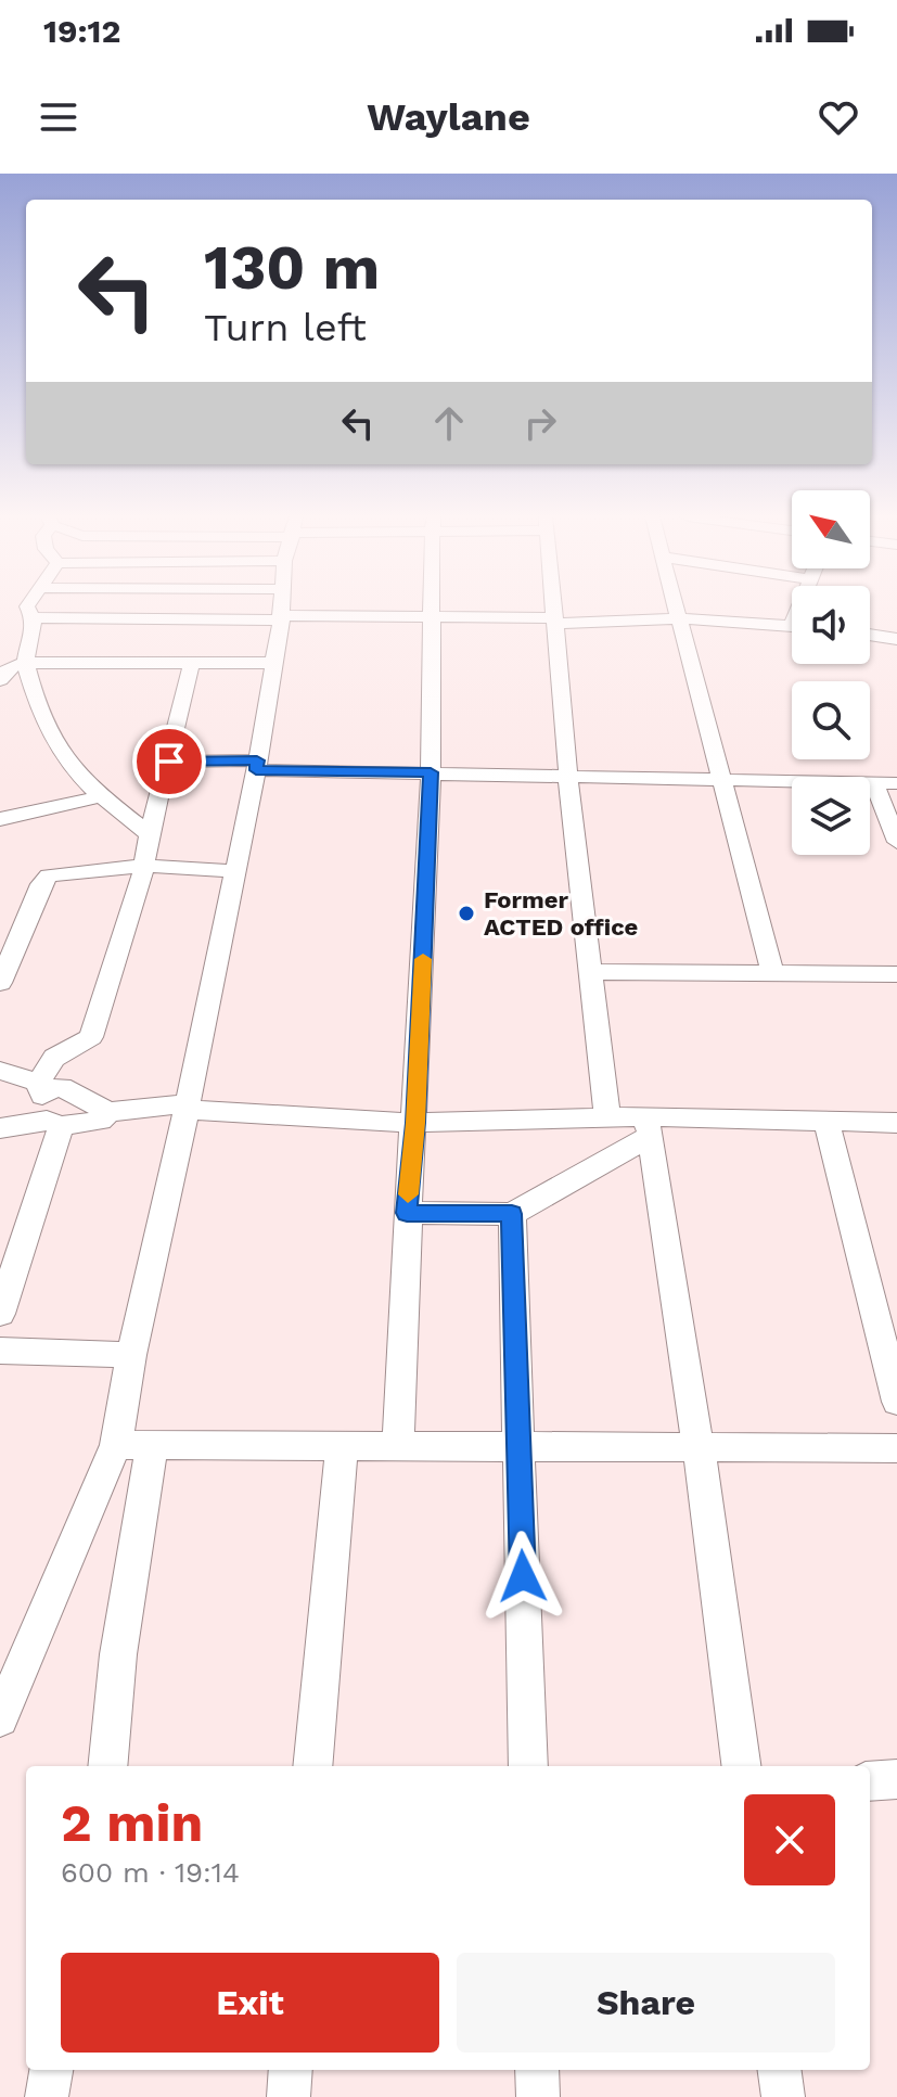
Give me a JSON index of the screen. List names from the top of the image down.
{
  "places": ["Former ACTED office"],
  "north": "top left",
  "page": {
    "status": "19:12",
    "header": "Waylane",
    "turn": ["130 m", "Turn left"],
    "heading": ["2 min", "600 m · 19:14"],
    "buttons": ["Exit", "Share"]
  }
}
